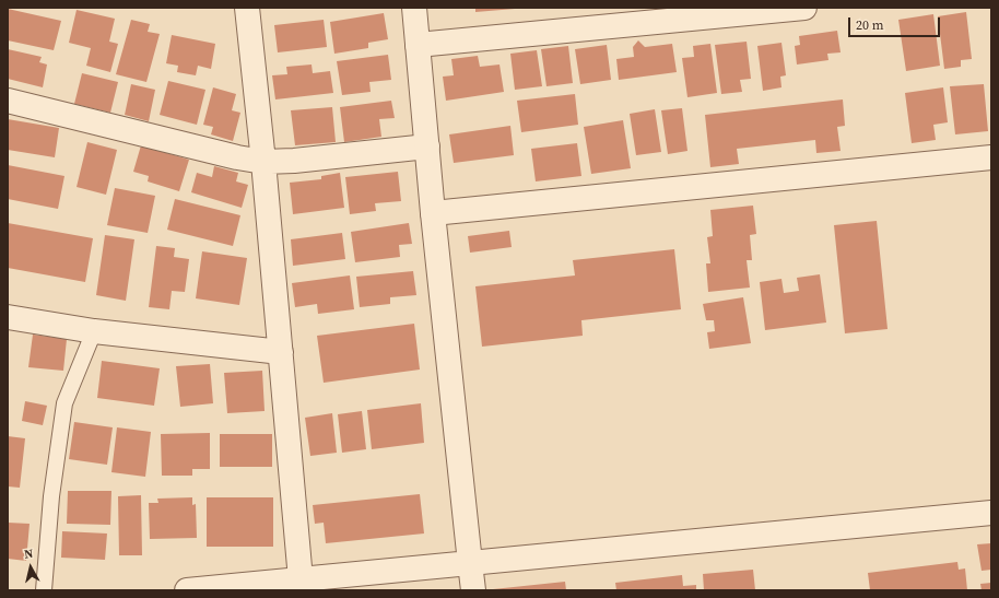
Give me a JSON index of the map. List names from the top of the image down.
{
  "scale_bar": "20 m",
  "north": "top"
}
